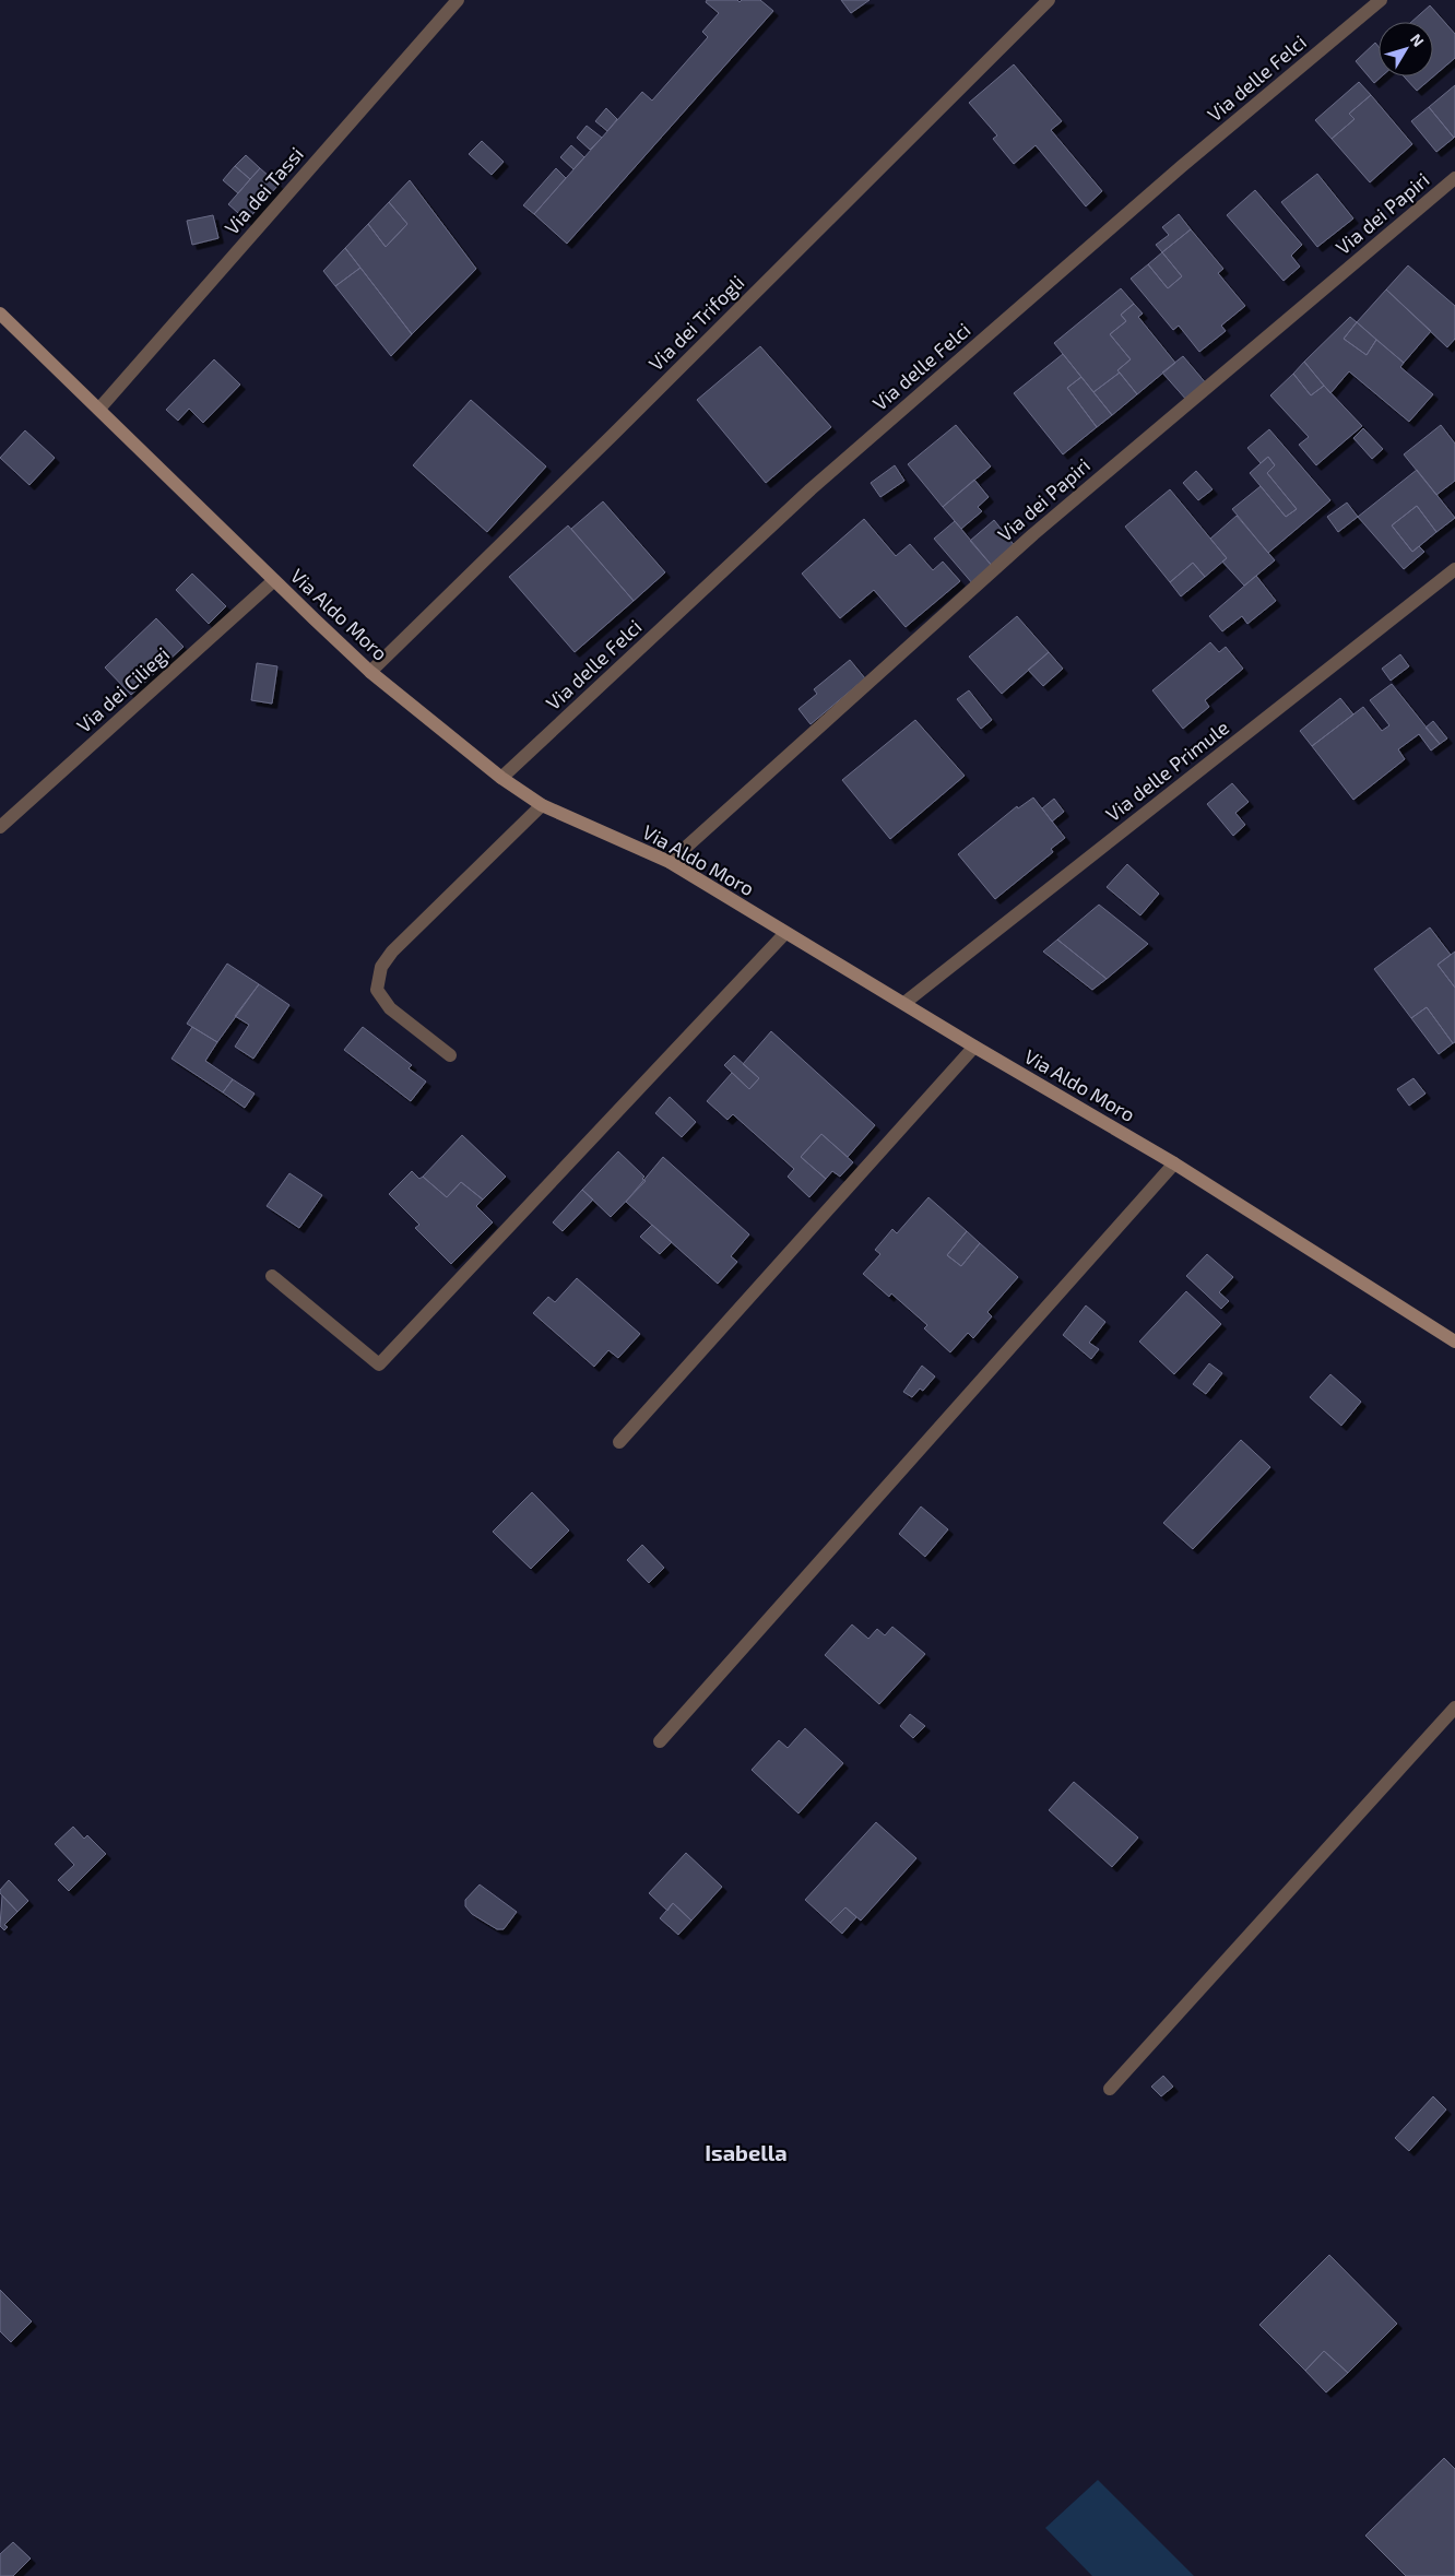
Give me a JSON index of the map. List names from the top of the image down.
{
  "streets": {
    "street": [
      "Via delle Felci",
      "Via dei Tassi",
      "Via dei Papiri",
      "Via dei Trifogli",
      "Via Aldo Moro",
      "Via dei Ciliegi",
      "Via delle Primule"
    ]
  },
  "crossings": [
    ["Via delle Felci", "Via Aldo Moro"],
    ["Via dei Tassi", "Via Aldo Moro"],
    ["Via dei Papiri", "Via Aldo Moro"],
    ["Via dei Trifogli", "Via Aldo Moro"],
    ["Via Aldo Moro", "Via dei Ciliegi"],
    ["Via Aldo Moro", "Via delle Primule"]
  ],
  "districts": ["Isabella"],
  "north": "top right"
}
